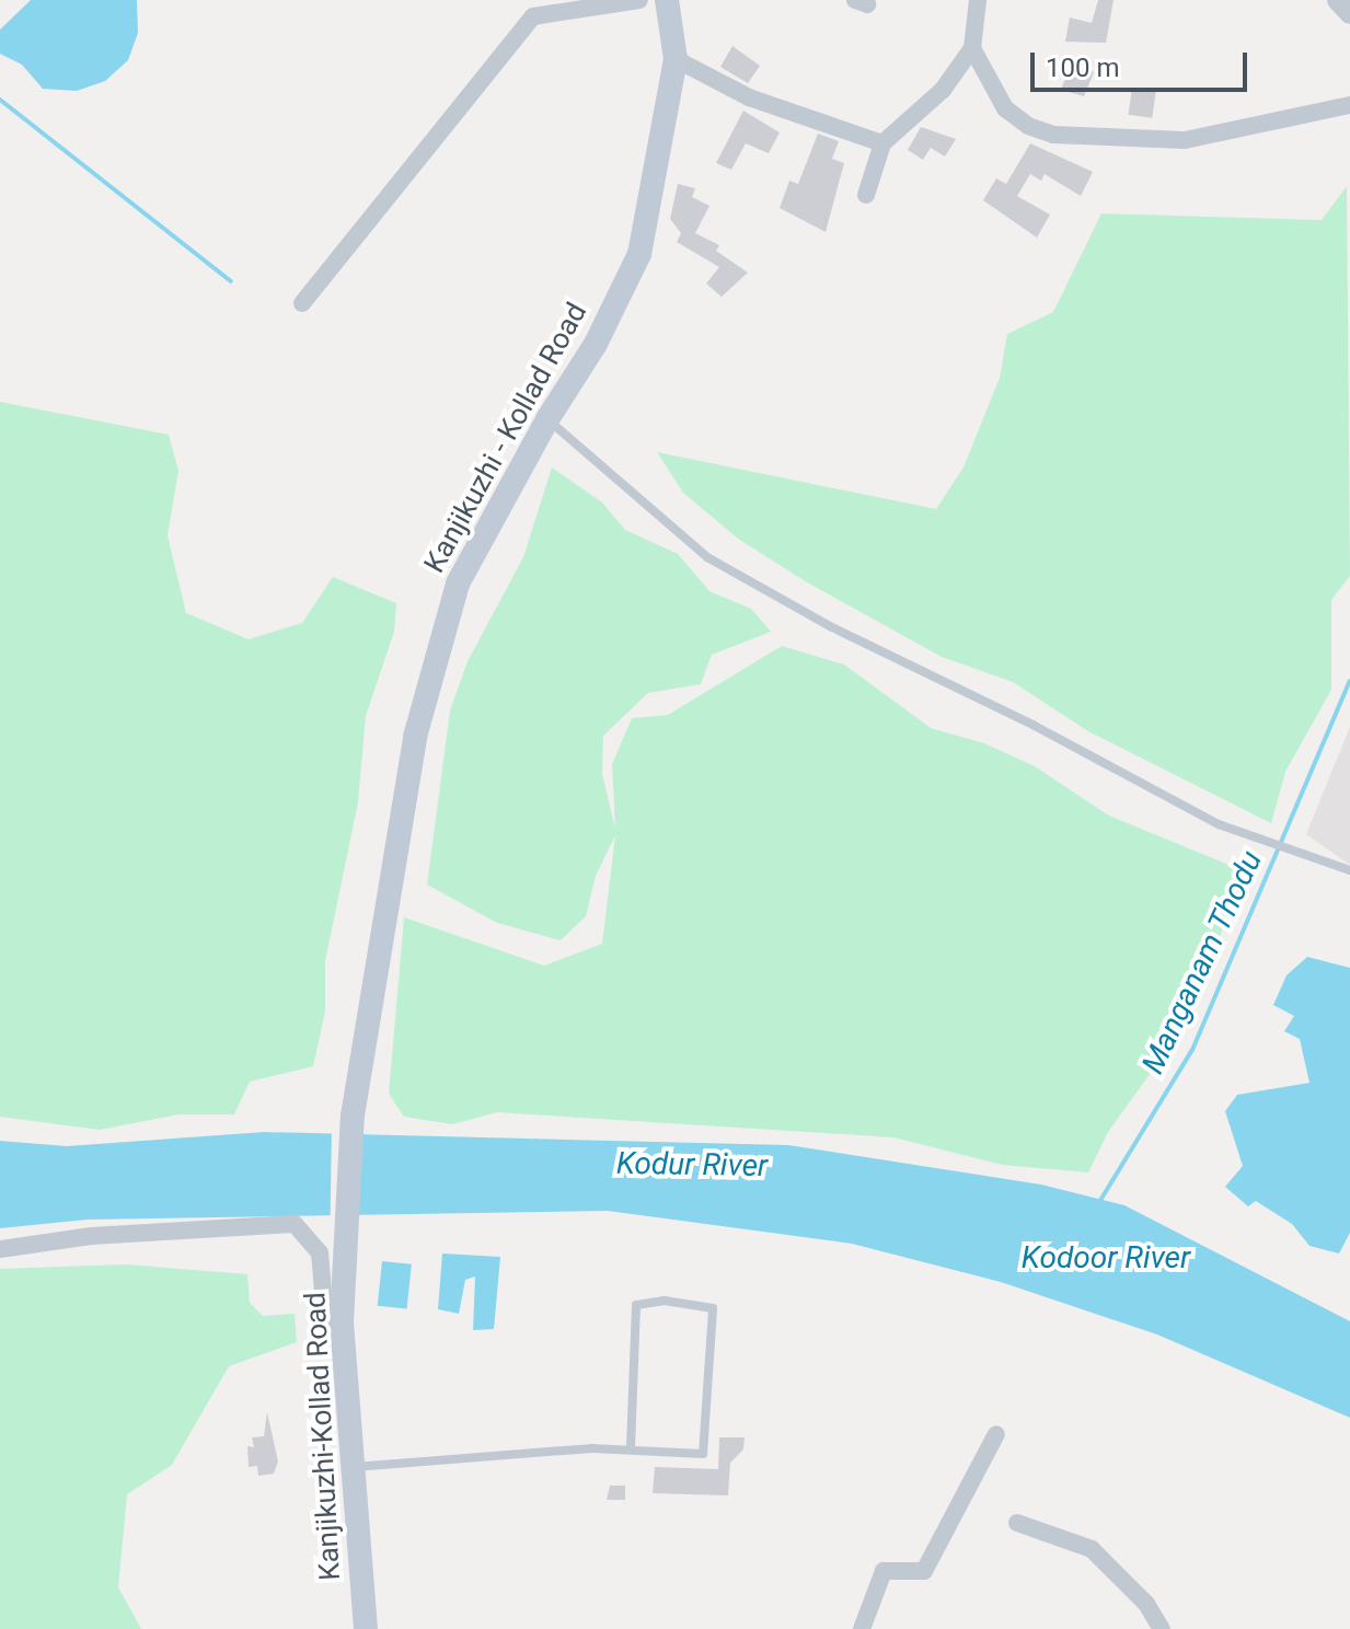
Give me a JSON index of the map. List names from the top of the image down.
{
  "streets": {
    "main road": ["Kanjikuzhi - Kollad Road", "Kanjikuzhi-Kollad Road"]
  },
  "crossings": [
    ["Kanjikuzhi - Kollad Road", "Kanjikuzhi-Kollad Road"]
  ],
  "water": ["Manganam Thodu", "Kodur River", "Kodoor River"],
  "scale_bar": "100 m"
}
